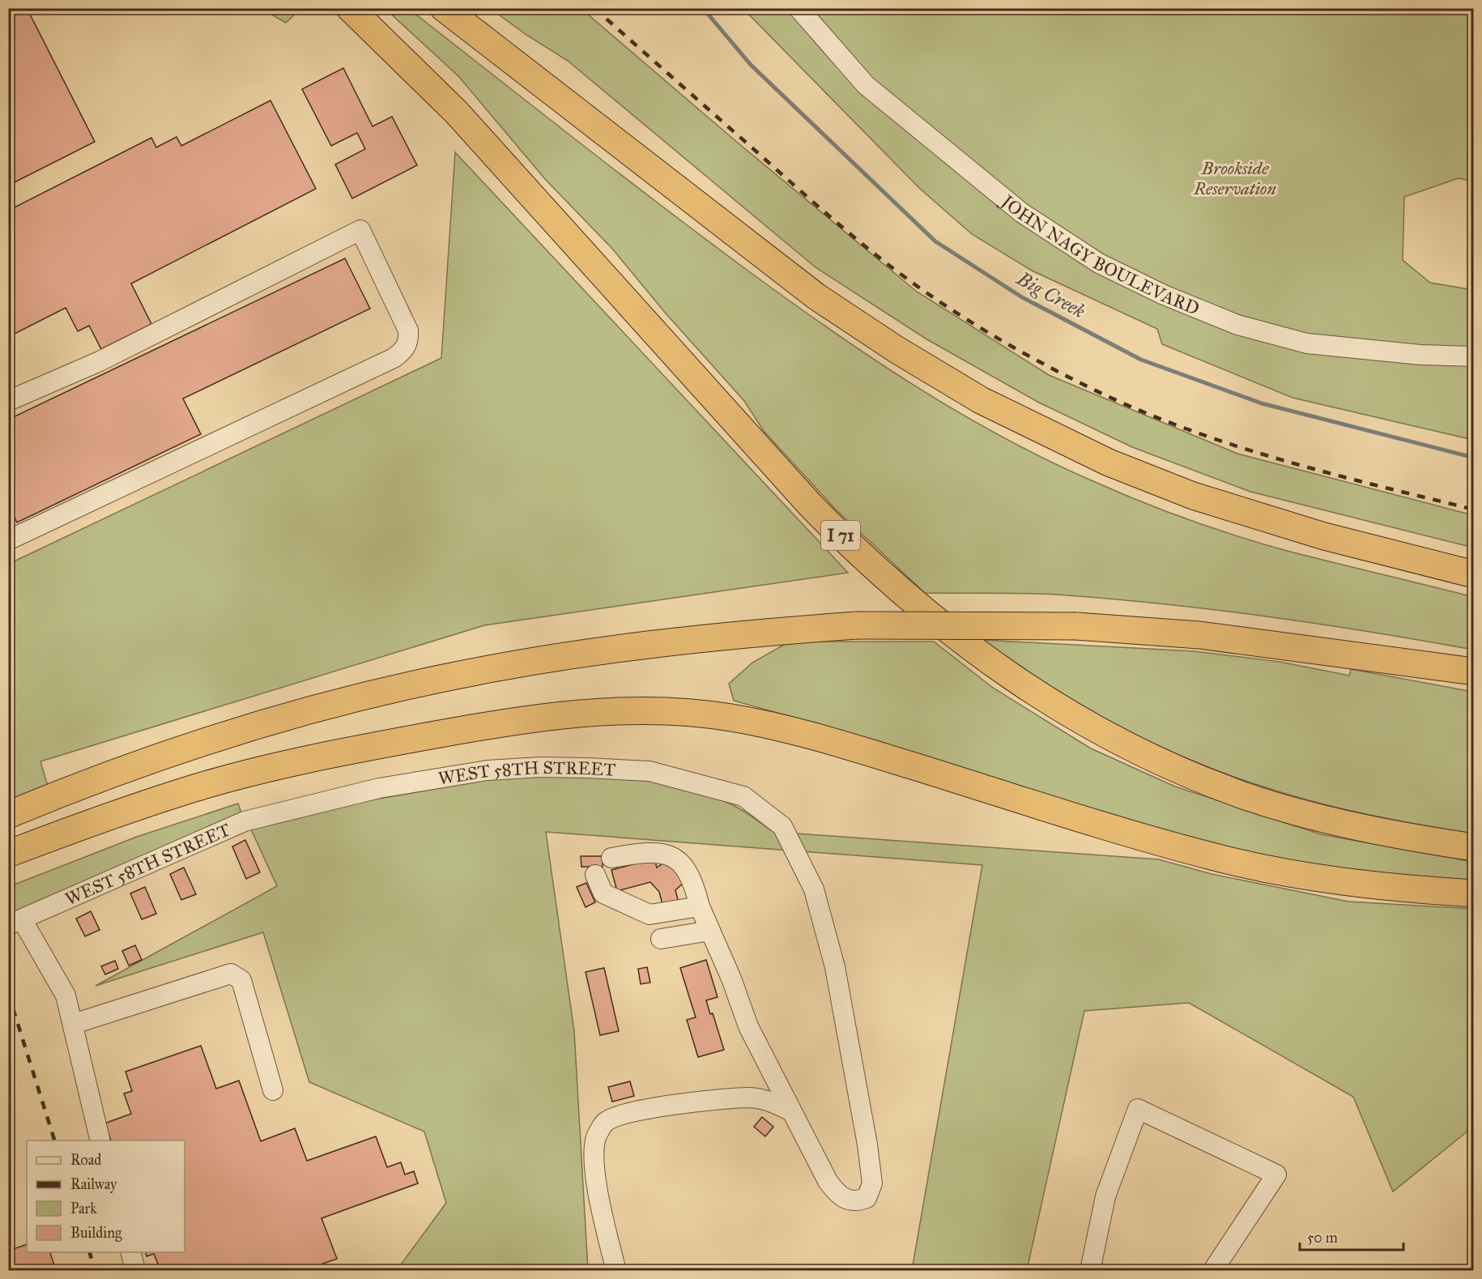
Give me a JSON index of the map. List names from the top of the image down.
{
  "streets": {
    "highway": ["I 71"],
    "street": ["JOHN NAGY BOULEVARD", "WEST 58TH STREET"]
  },
  "water": ["Big Creek"],
  "parks": ["Brookside Reservation"],
  "legend": [
    "Road",
    "Railway",
    "Park",
    "Building"
  ],
  "scale_bar": "50 m"
}
